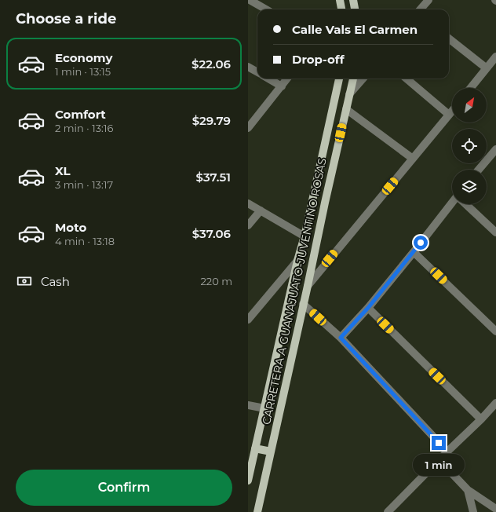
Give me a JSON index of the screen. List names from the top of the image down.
{
  "streets": {
    "main road": ["CARRETERA A GUANAJUATO-JUVENTINO ROSAS"]
  },
  "north": "top right",
  "page": {
    "heading": "Choose a ride",
    "banner": ["Calle Vals El Carmen", "Drop-off"],
    "list": [
      {
        "name": "Economy",
        "note": "1 min · 13:15",
        "value": "$22.06"
      },
      {
        "name": "Comfort",
        "note": "2 min · 13:16",
        "value": "$29.79"
      },
      {
        "name": "XL",
        "note": "3 min · 13:17",
        "value": "$37.51"
      },
      {
        "name": "Moto",
        "note": "4 min · 13:18",
        "value": "$37.06"
      }
    ],
    "pay": ["Cash", "220 m"],
    "bubble": "1 min",
    "buttons": "Confirm"
  }
}
